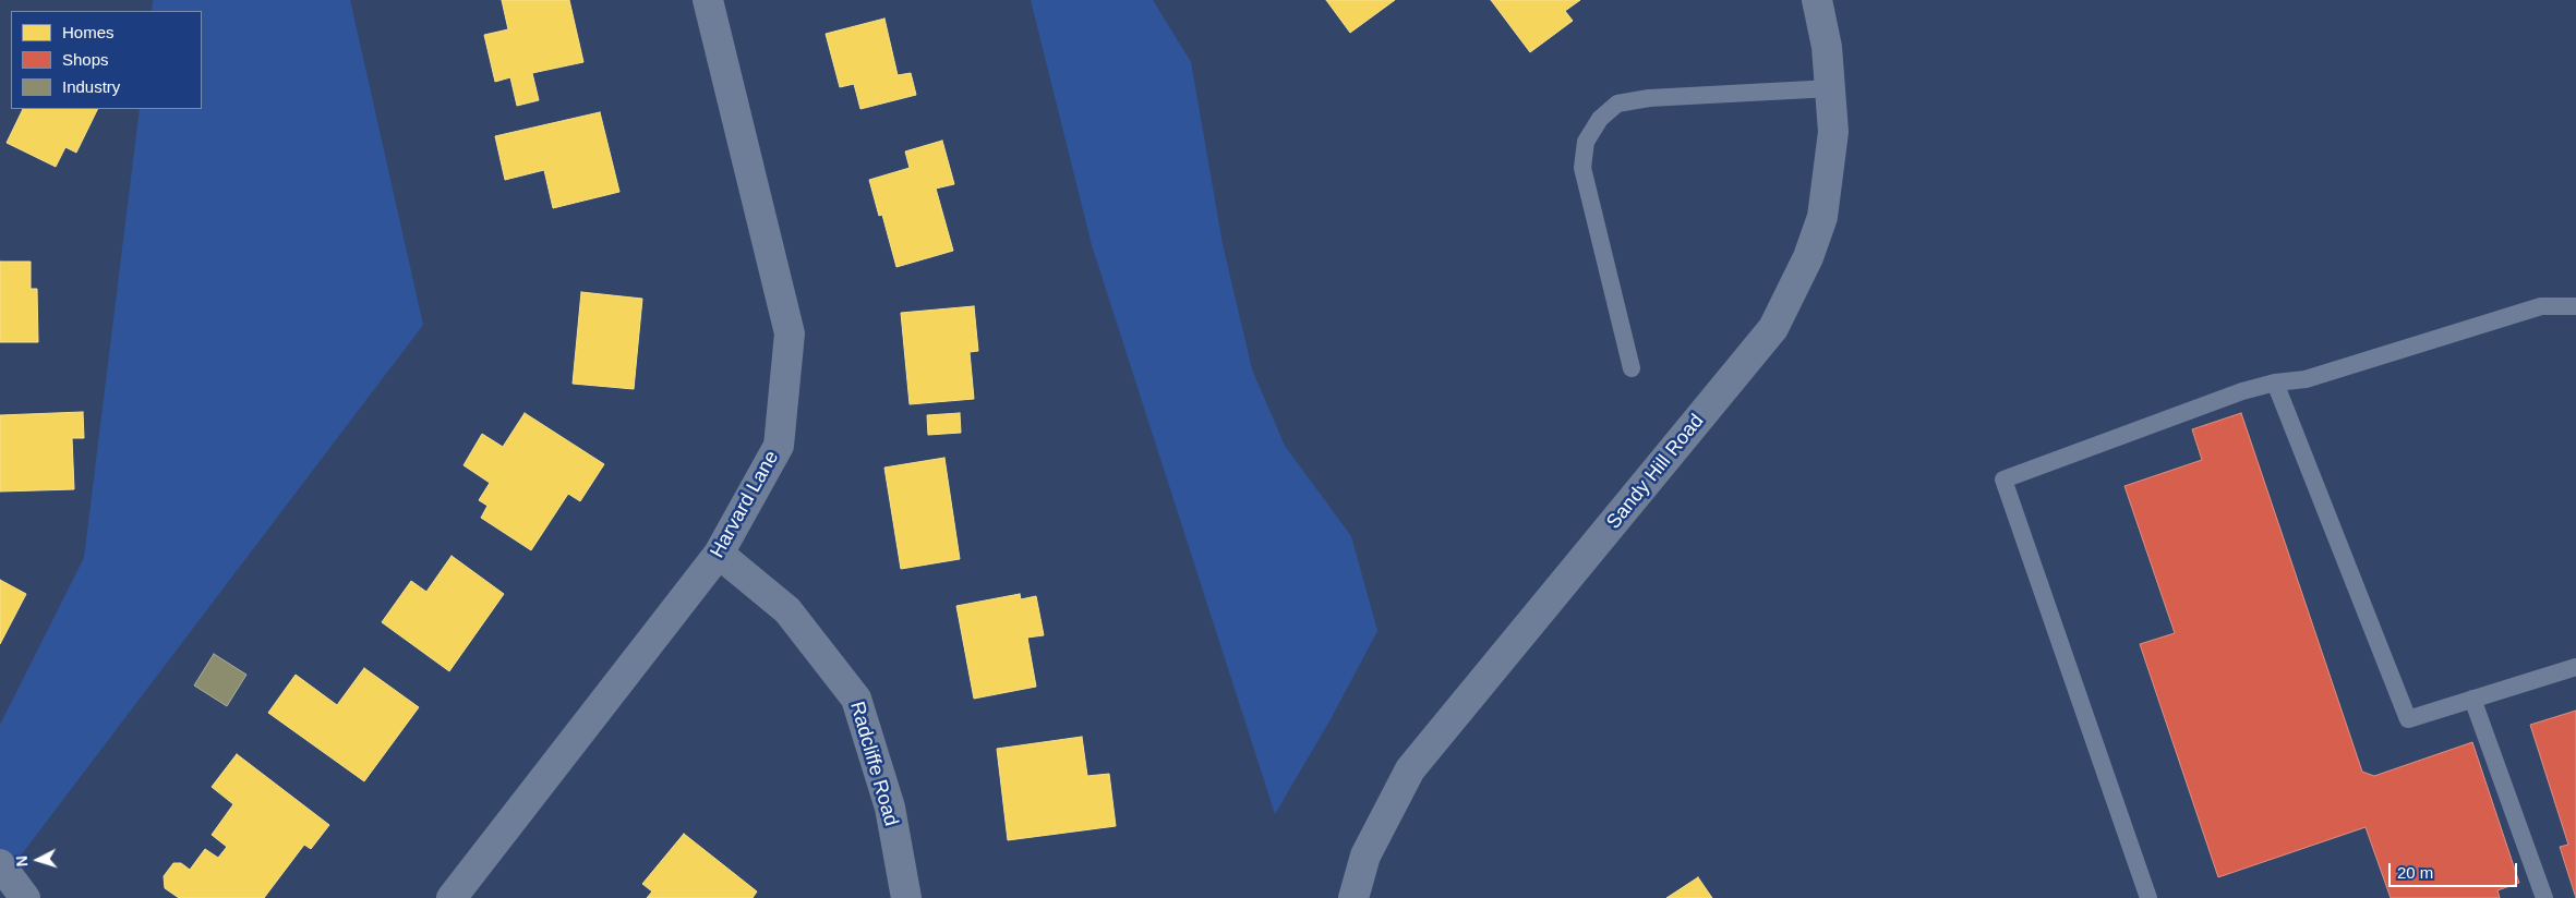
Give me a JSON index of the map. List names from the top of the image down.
{
  "streets": {
    "street": ["Sandy Hill Road", "Harvard Lane", "Radcliffe Road"]
  },
  "crossings": [
    ["Harvard Lane", "Radcliffe Road"]
  ],
  "legend": ["Homes", "Shops", "Industry"],
  "scale_bar": "20 m",
  "north": "left"
}
